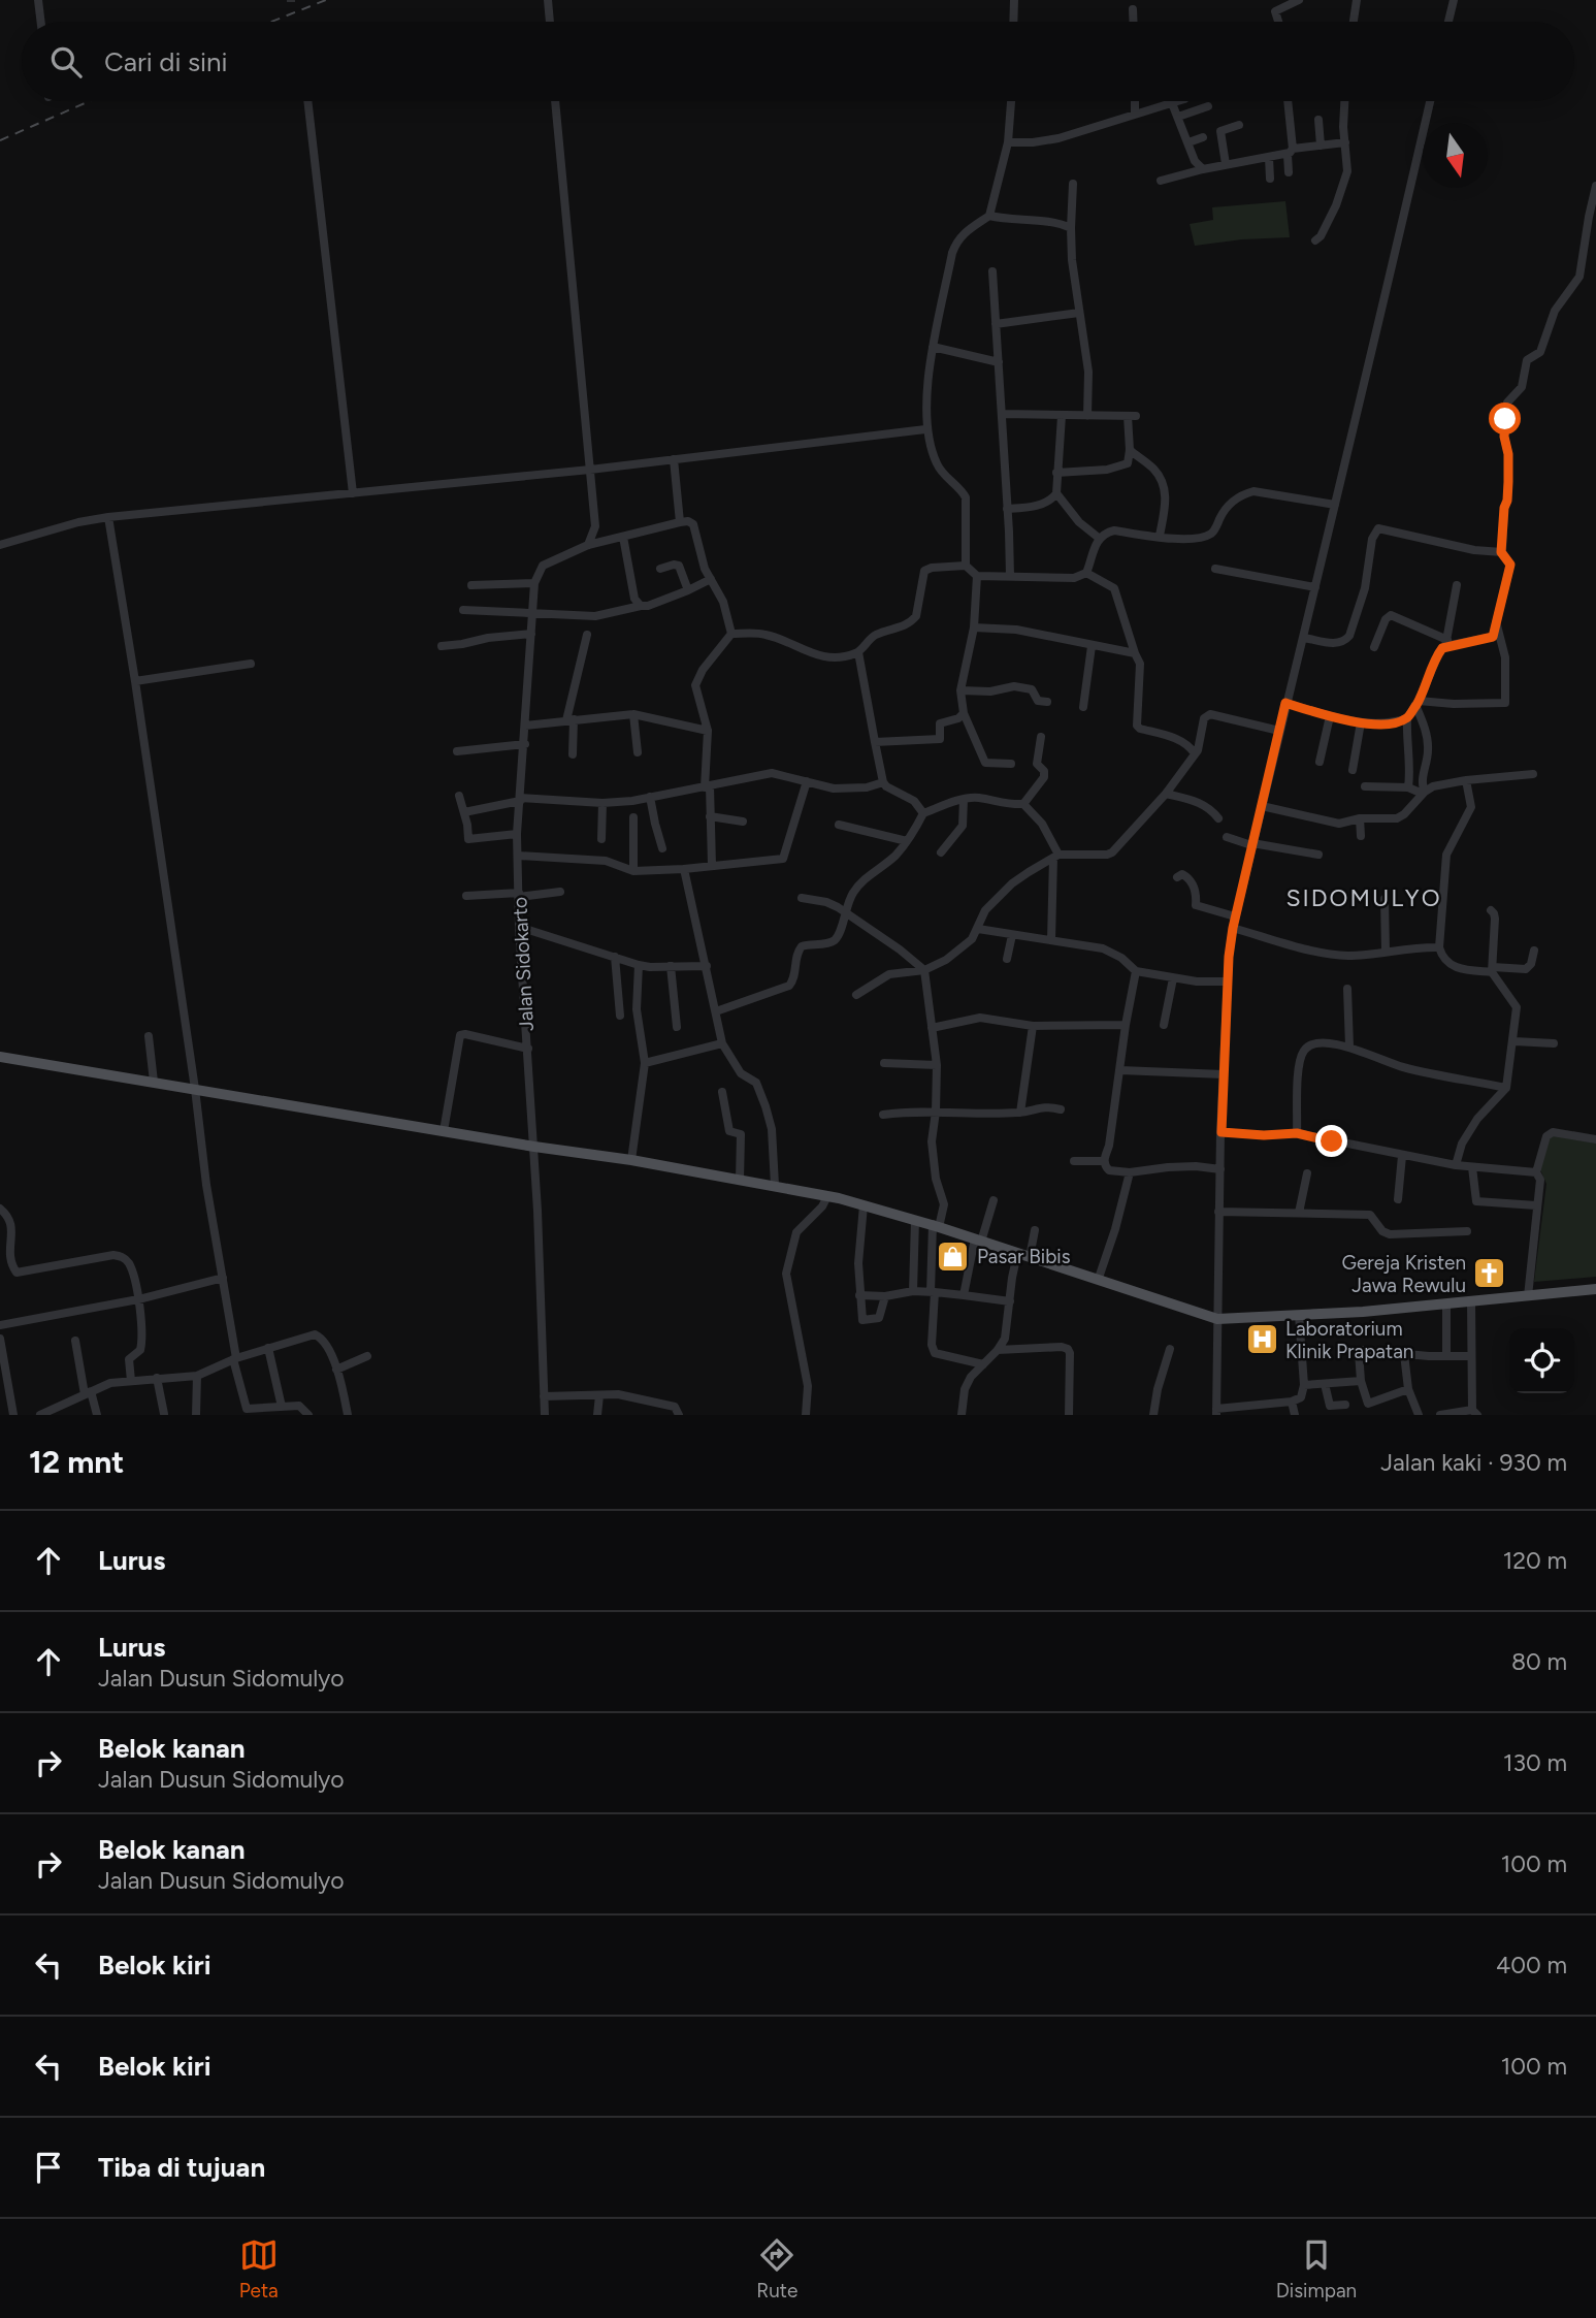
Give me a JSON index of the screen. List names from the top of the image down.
{
  "streets": {
    "street": ["Jalan Sidokarto"]
  },
  "districts": ["SIDOMULYO"],
  "places": {
    "shop": ["Pasar Bibis"],
    "church": ["Gereja Kristen Jawa Rewulu"],
    "hospital": ["Laboratorium Klinik Prapatan"]
  },
  "north": "bottom",
  "page": {
    "search": "Cari di sini",
    "heading": ["12 mnt", "Jalan kaki · 930 m"],
    "list": [
      ["Lurus", "120 m"],
      ["Lurus", "Jalan Dusun Sidomulyo", "80 m"],
      ["Belok kanan", "Jalan Dusun Sidomulyo", "130 m"],
      ["Belok kanan", "Jalan Dusun Sidomulyo", "100 m"],
      ["Belok kiri", "400 m"],
      ["Belok kiri", "100 m"],
      "Tiba di tujuan"
    ],
    "nav": ["Peta", "Rute", "Disimpan"]
  }
}
